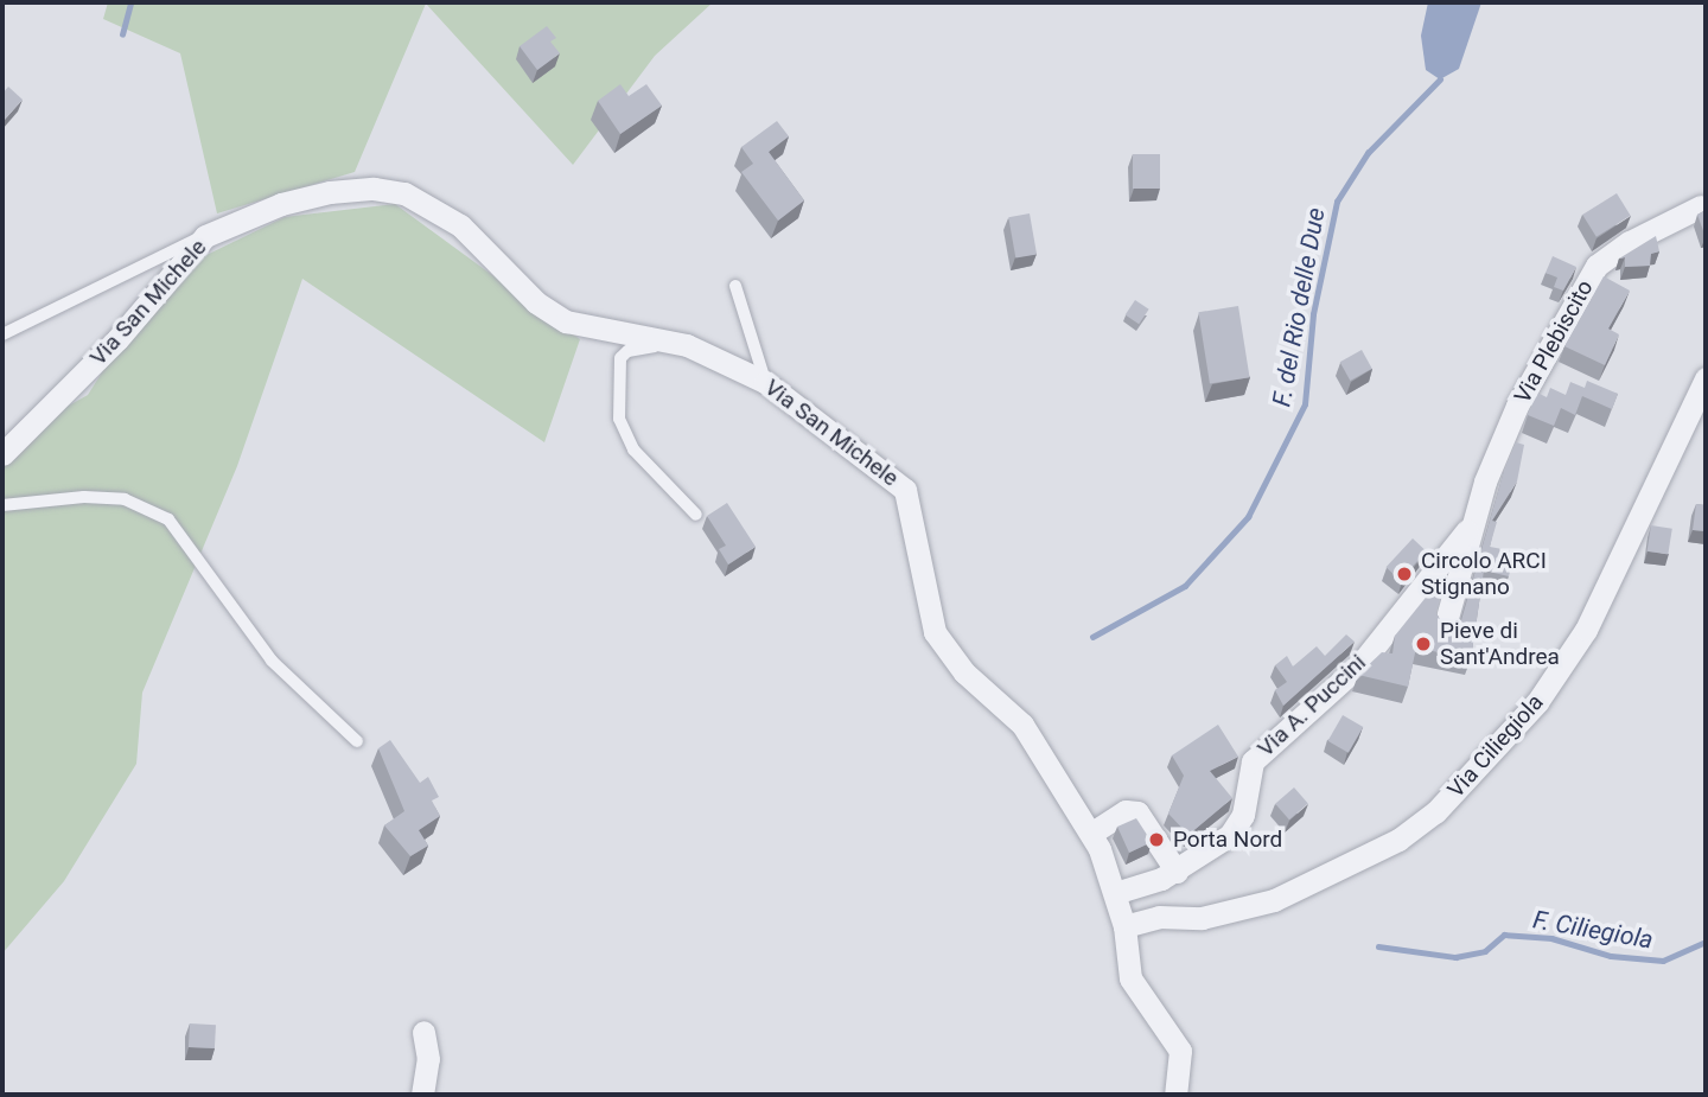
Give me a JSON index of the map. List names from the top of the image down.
{
  "streets": {
    "street": [
      "Via San Michele",
      "Via Plebiscito",
      "Via A. Puccini",
      "Via Ciliegiola"
    ]
  },
  "crossings": [
    ["Via San Michele", "Via A. Puccini"],
    ["Via San Michele", "Via Ciliegiola"],
    ["Via Plebiscito", "Via A. Puccini"]
  ],
  "water": ["F. del Rio delle Due", "F. Ciliegiola"],
  "places": ["Circolo ARCI Stignano", "Pieve di Sant'Andrea", "Porta Nord"]
}
